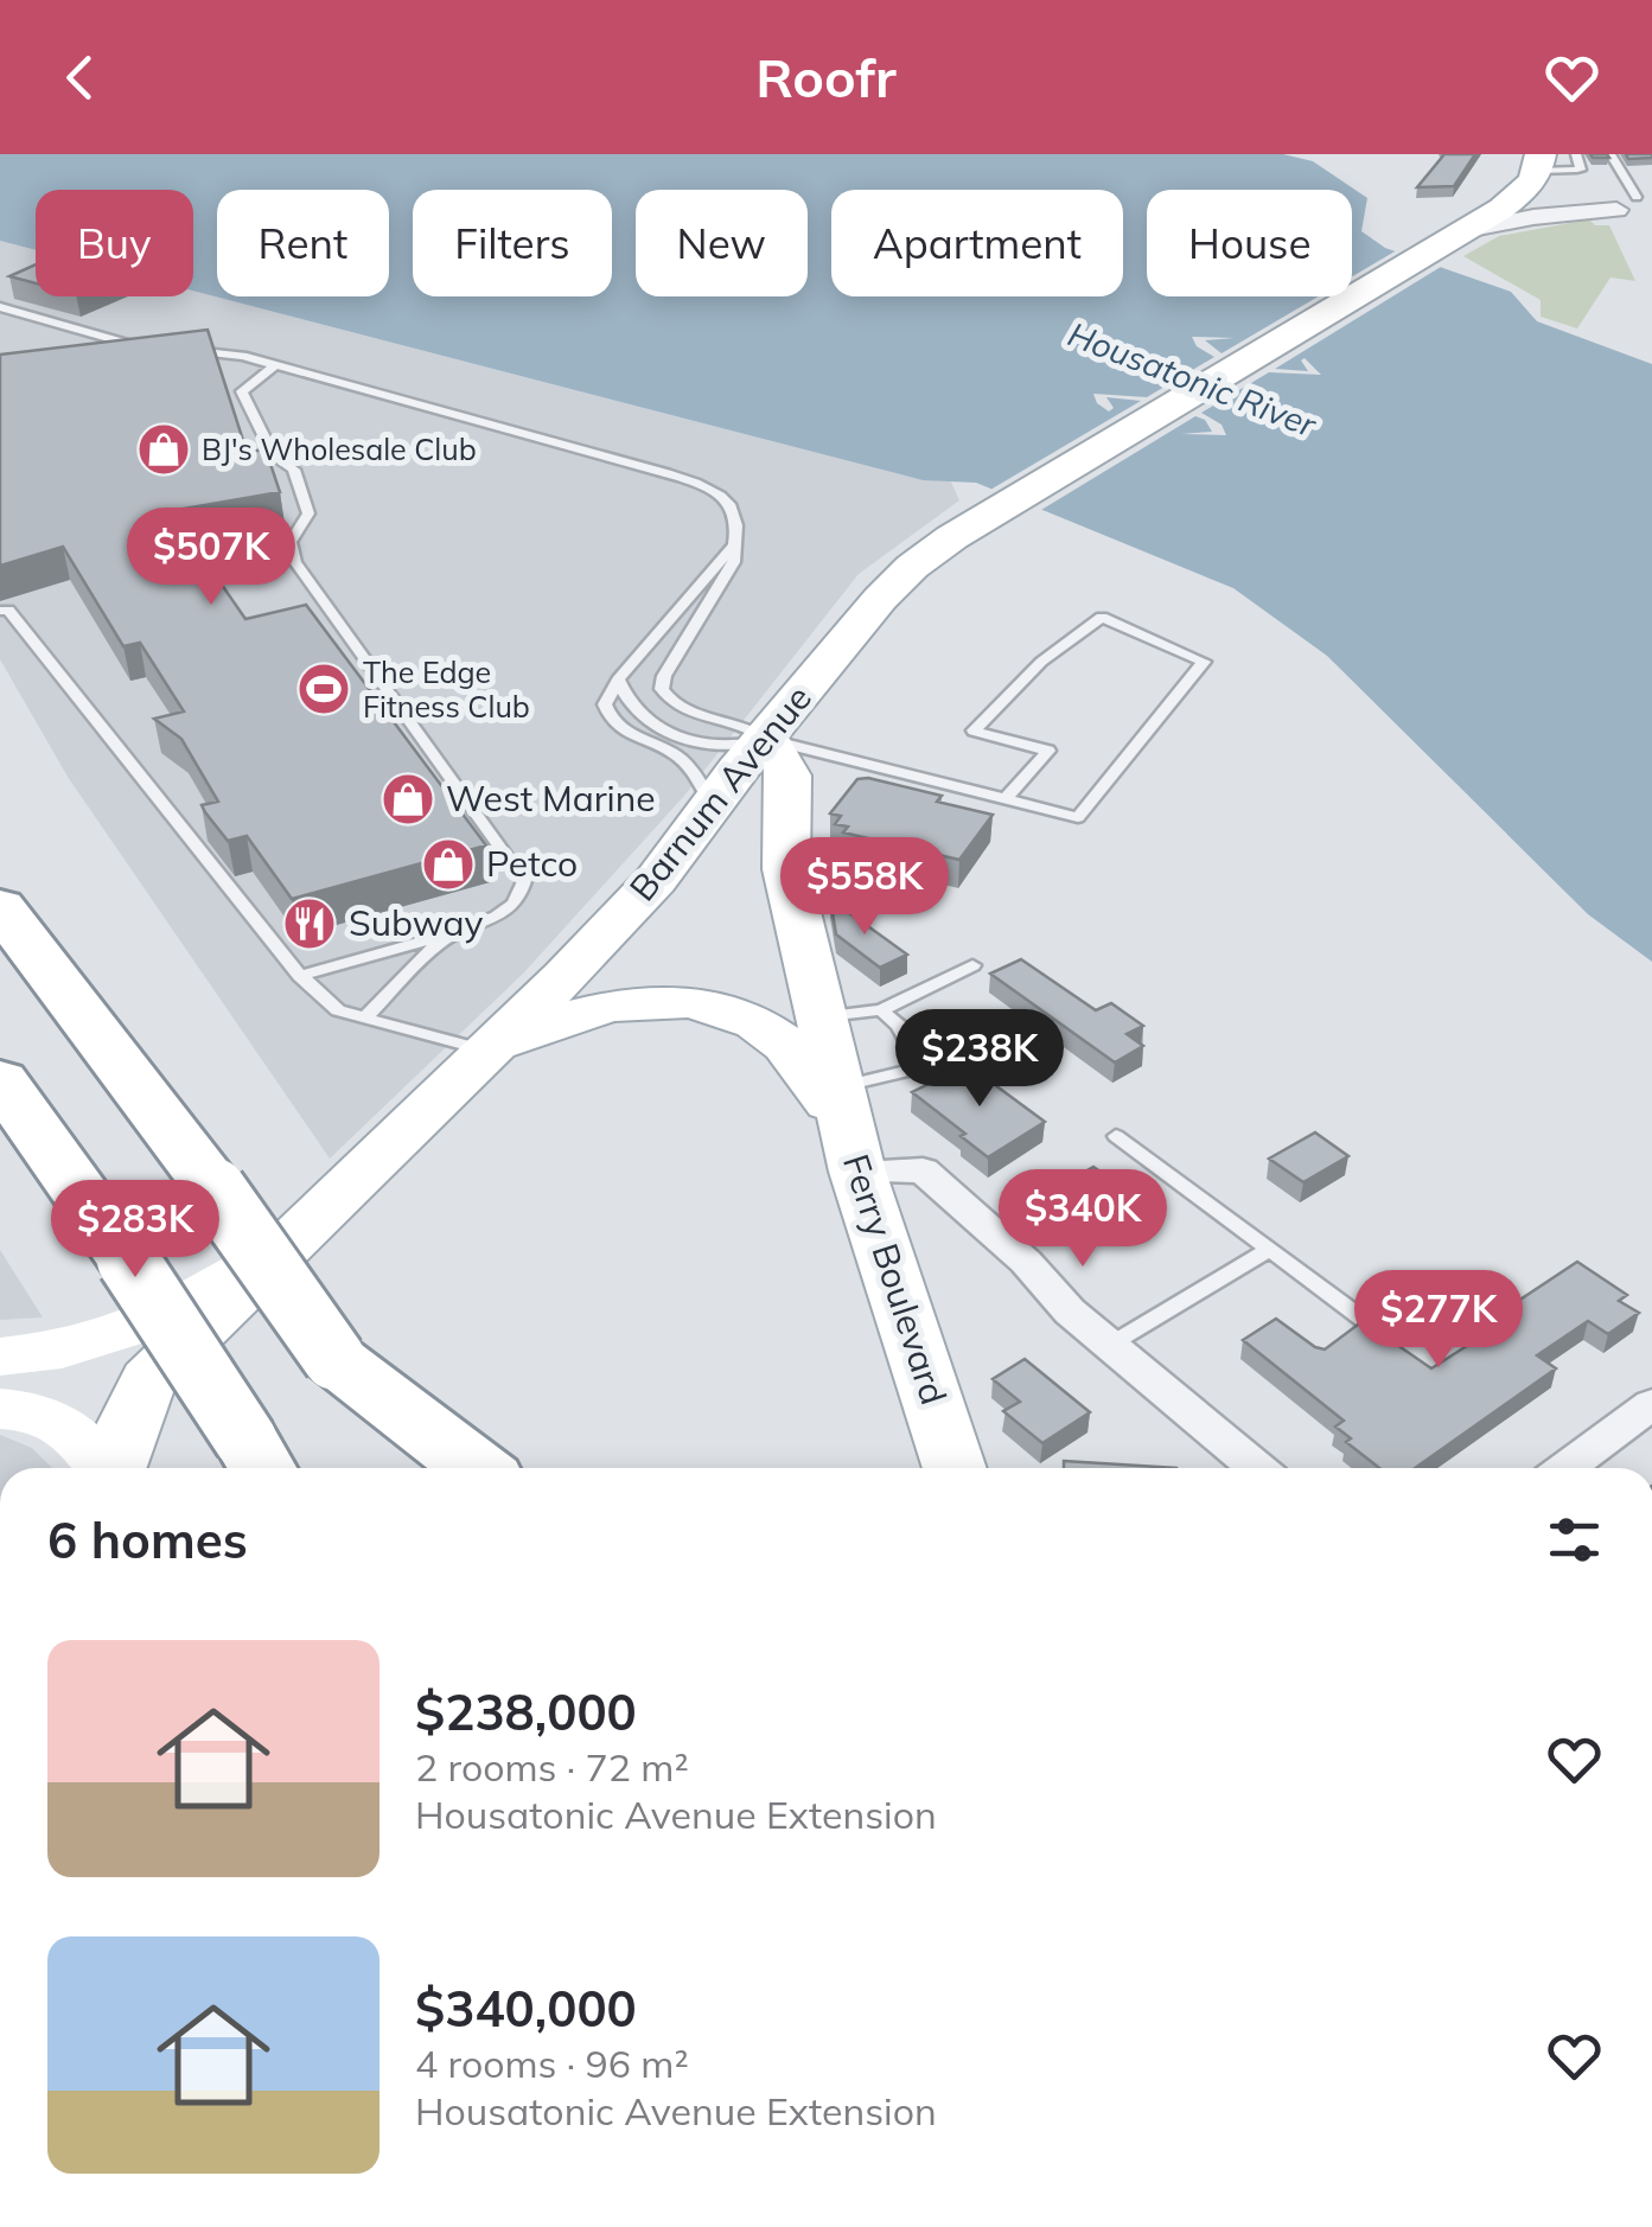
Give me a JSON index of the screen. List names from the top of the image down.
{
  "streets": {
    "main road": ["Barnum Avenue", "Ferry Boulevard"]
  },
  "crossings": [
    ["Barnum Avenue", "Ferry Boulevard"]
  ],
  "water": ["Housatonic River"],
  "places": {
    "shop": ["BJ's Wholesale Club", "West Marine", "Petco"],
    "sports": ["The Edge Fitness Club"],
    "restaurant": ["Subway"]
  },
  "page": {
    "header": "Roofr",
    "chip": [
      "Buy",
      "Rent",
      "Filters",
      "New",
      "Apartment",
      "House"
    ],
    "price": [
      "$507K",
      "$558K",
      "$238K",
      "$340K",
      "$283K",
      "$277K"
    ],
    "heading": "6 homes",
    "list": [
      {
        "name": "$238,000",
        "note": "2 rooms · 72 m² · Housatonic Avenue Extension"
      },
      {
        "name": "$340,000",
        "note": "4 rooms · 96 m² · Housatonic Avenue Extension"
      }
    ]
  }
}
